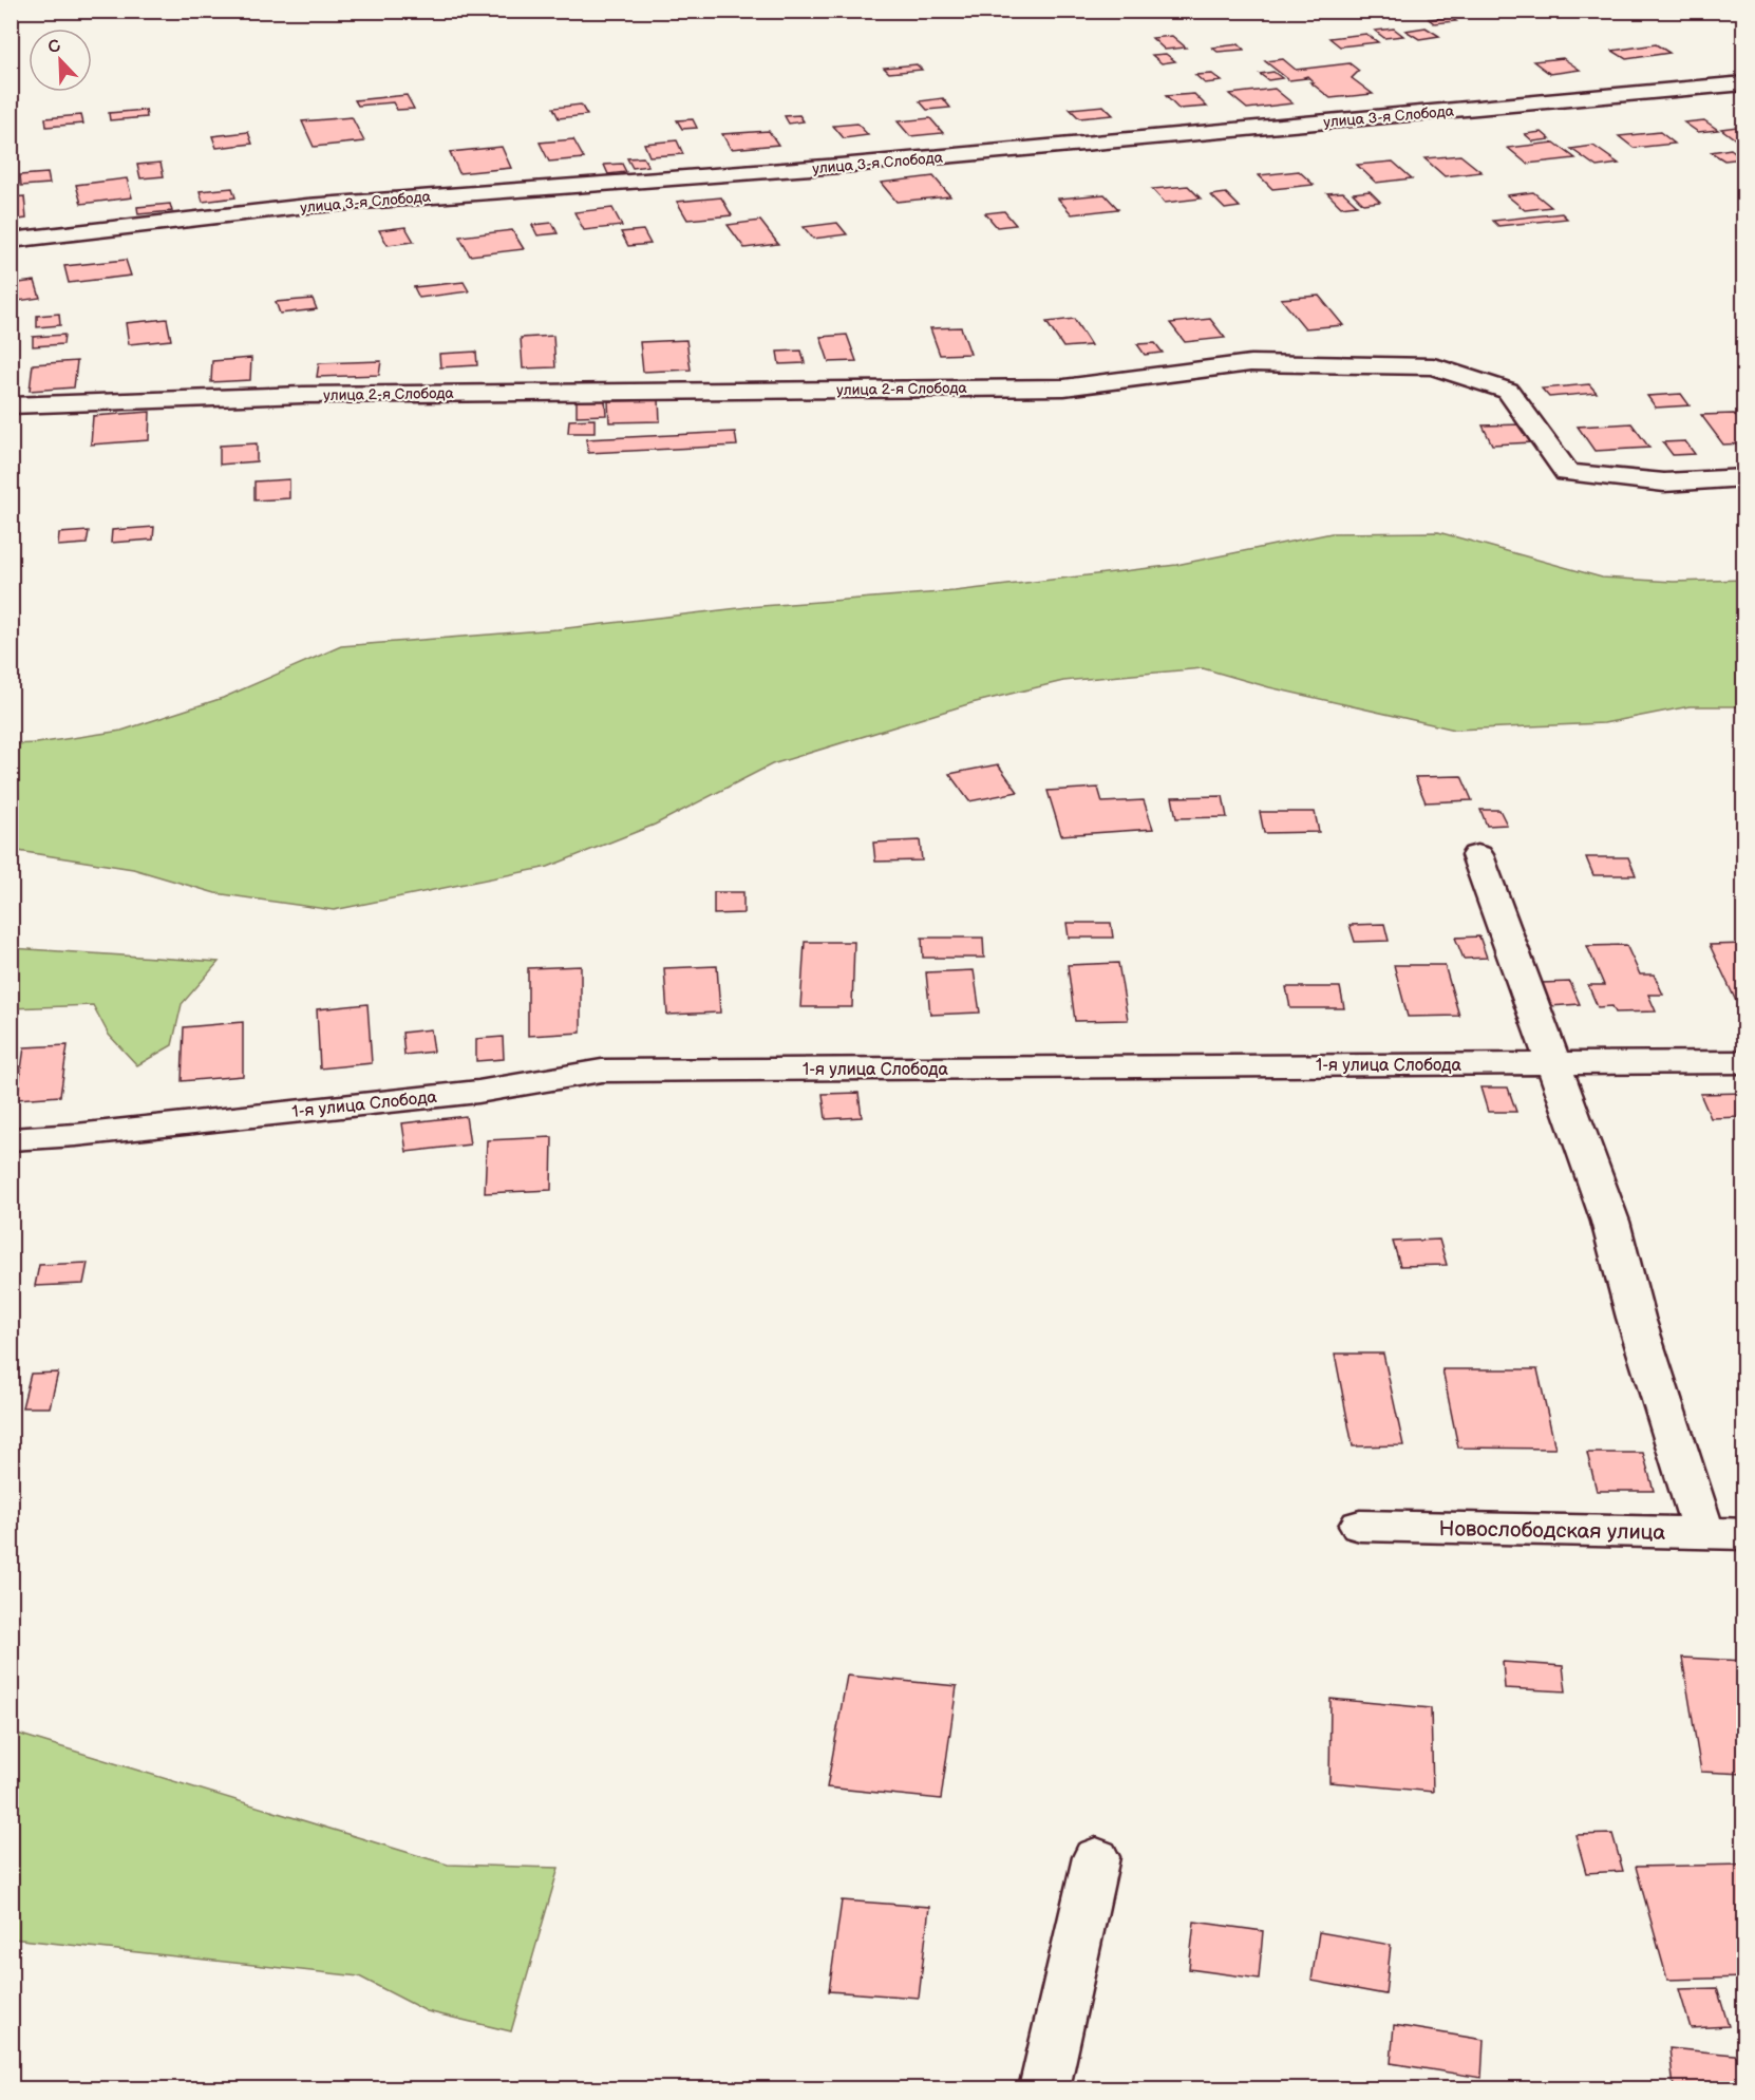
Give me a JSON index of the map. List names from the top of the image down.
{
  "streets": {
    "street": [
      "улица 3-я Слобода",
      "улица 2-я Слобода",
      "1-я улица Слобода",
      "Новослободская улица"
    ]
  },
  "north": "top left"
}
